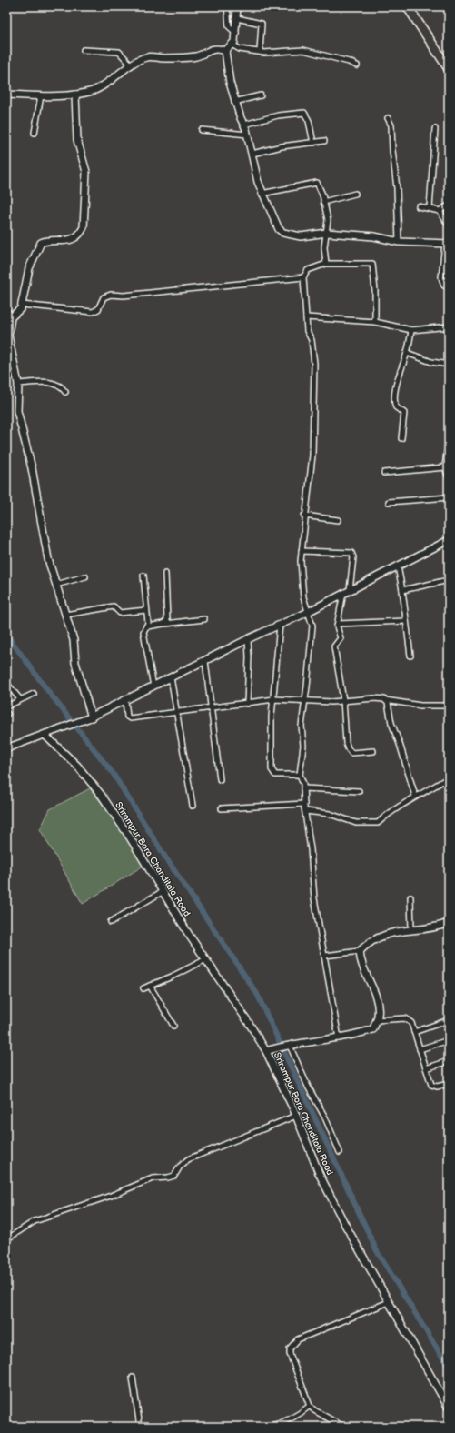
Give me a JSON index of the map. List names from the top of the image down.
{
  "streets": {
    "street": ["Srirampur Bora Chanditala Road"]
  }
}
